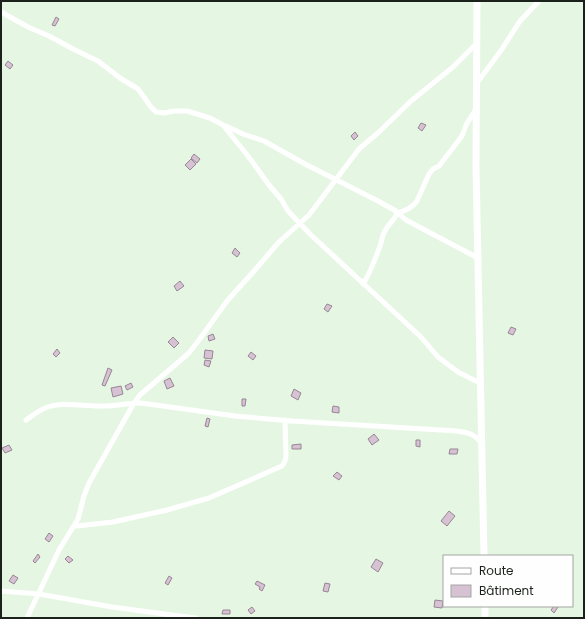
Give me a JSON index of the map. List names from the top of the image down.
{
  "legend": ["Route", "Bâtiment"]
}
